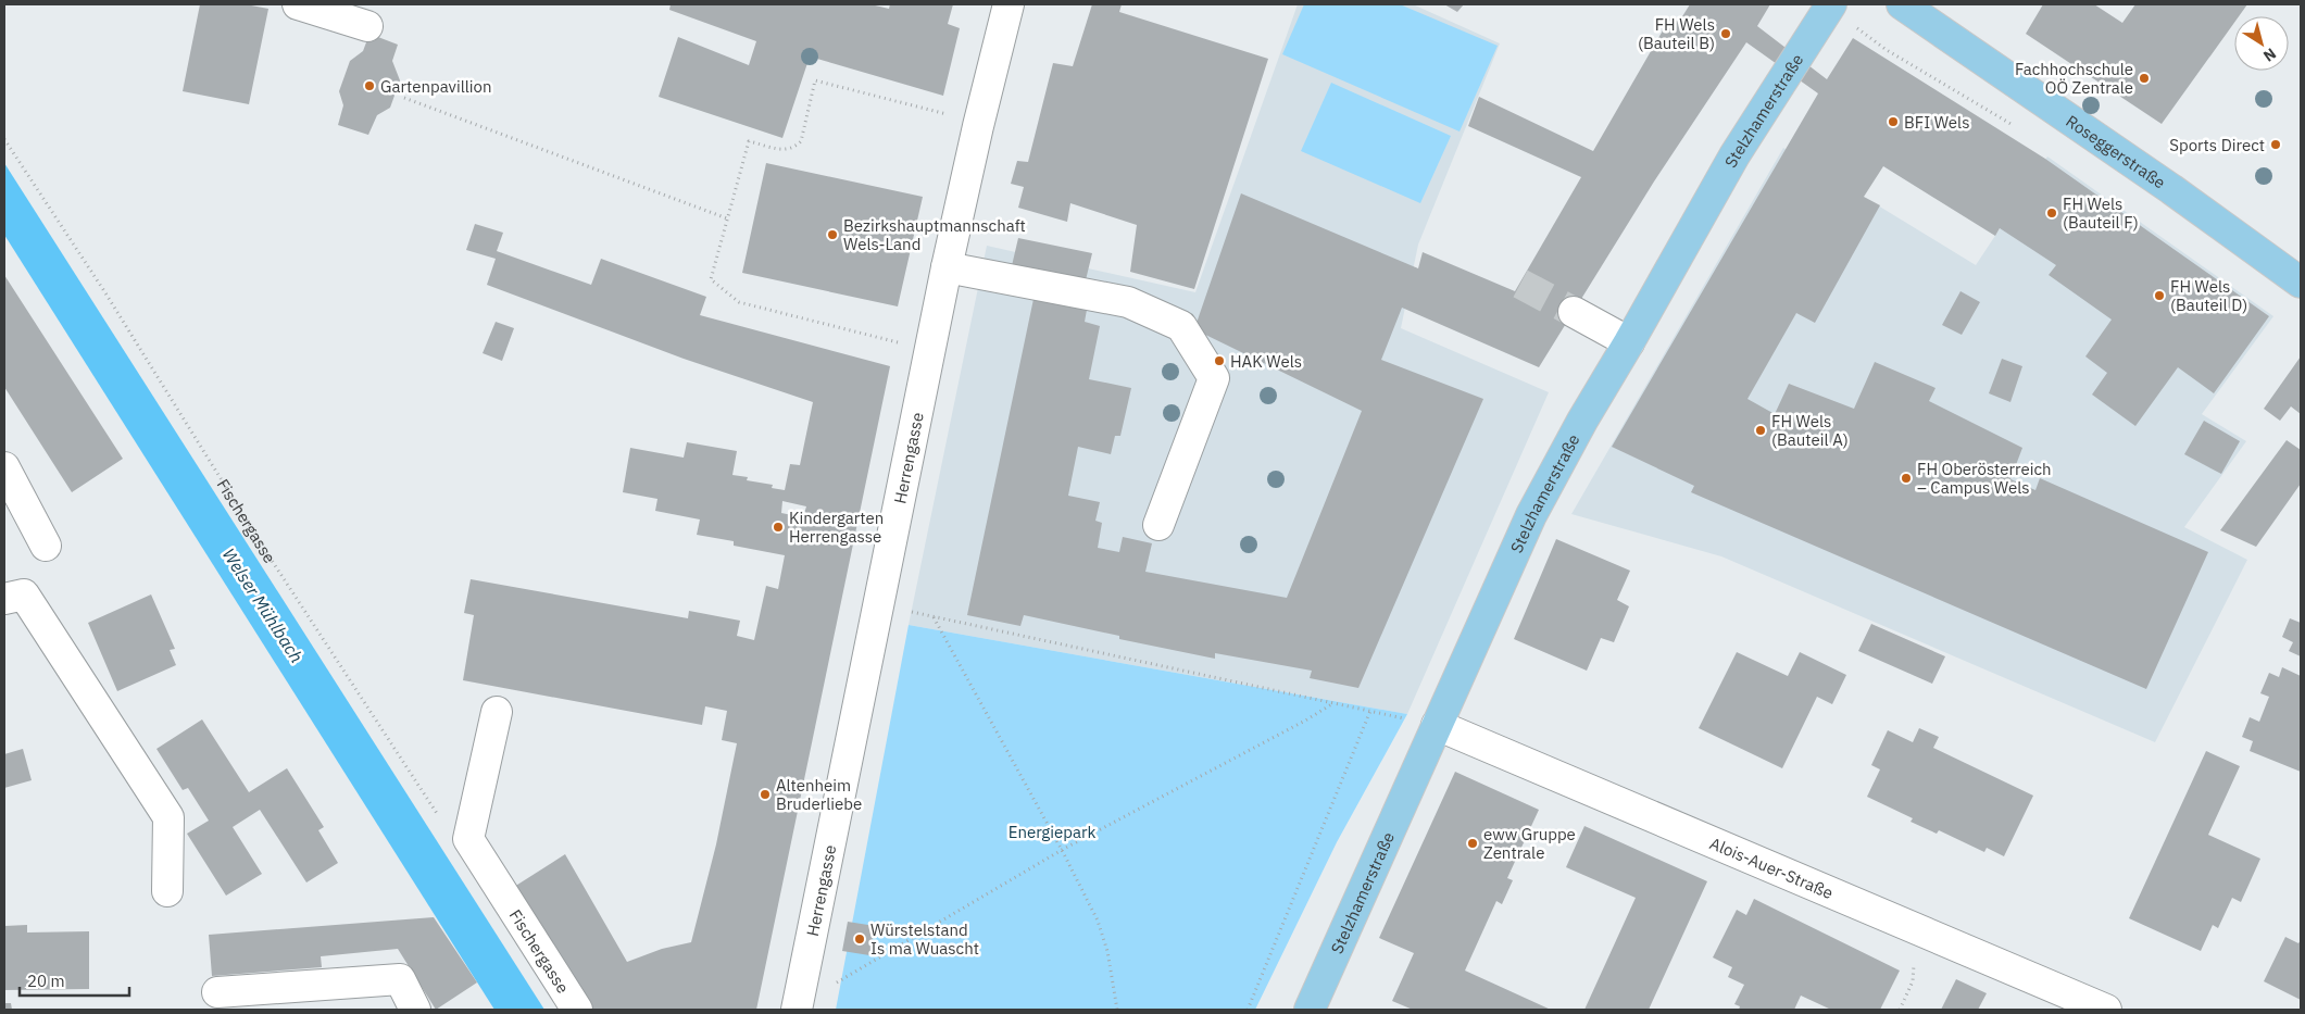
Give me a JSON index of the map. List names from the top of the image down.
{
  "streets": {
    "main road": ["Stelzhamerstraße", "Roseggerstraße"],
    "street": ["Herrengasse", "Fischergasse", "Alois-Auer-Straße"]
  },
  "crossings": [
    ["Stelzhamerstraße", "Alois-Auer-Straße"]
  ],
  "water": ["Welser Mühlbach"],
  "parks": ["Energiepark"],
  "places": [
    "FH Wels (Bauteil B)",
    "Fachhochschule OÖ Zentrale",
    "Gartenpavillion",
    "BFI Wels",
    "Sports Direct",
    "FH Wels (Bauteil F)",
    "Bezirkshauptmannschaft Wels-Land",
    "FH Wels (Bauteil D)",
    "HAK Wels",
    "FH Wels (Bauteil A)",
    "FH Oberösterreich – Campus Wels",
    "Kindergarten Herrengasse",
    "Altenheim Bruderliebe",
    "eww Gruppe Zentrale",
    "Würstelstand Is ma Wuascht"
  ],
  "scale_bar": "20 m",
  "north": "bottom right"
}
